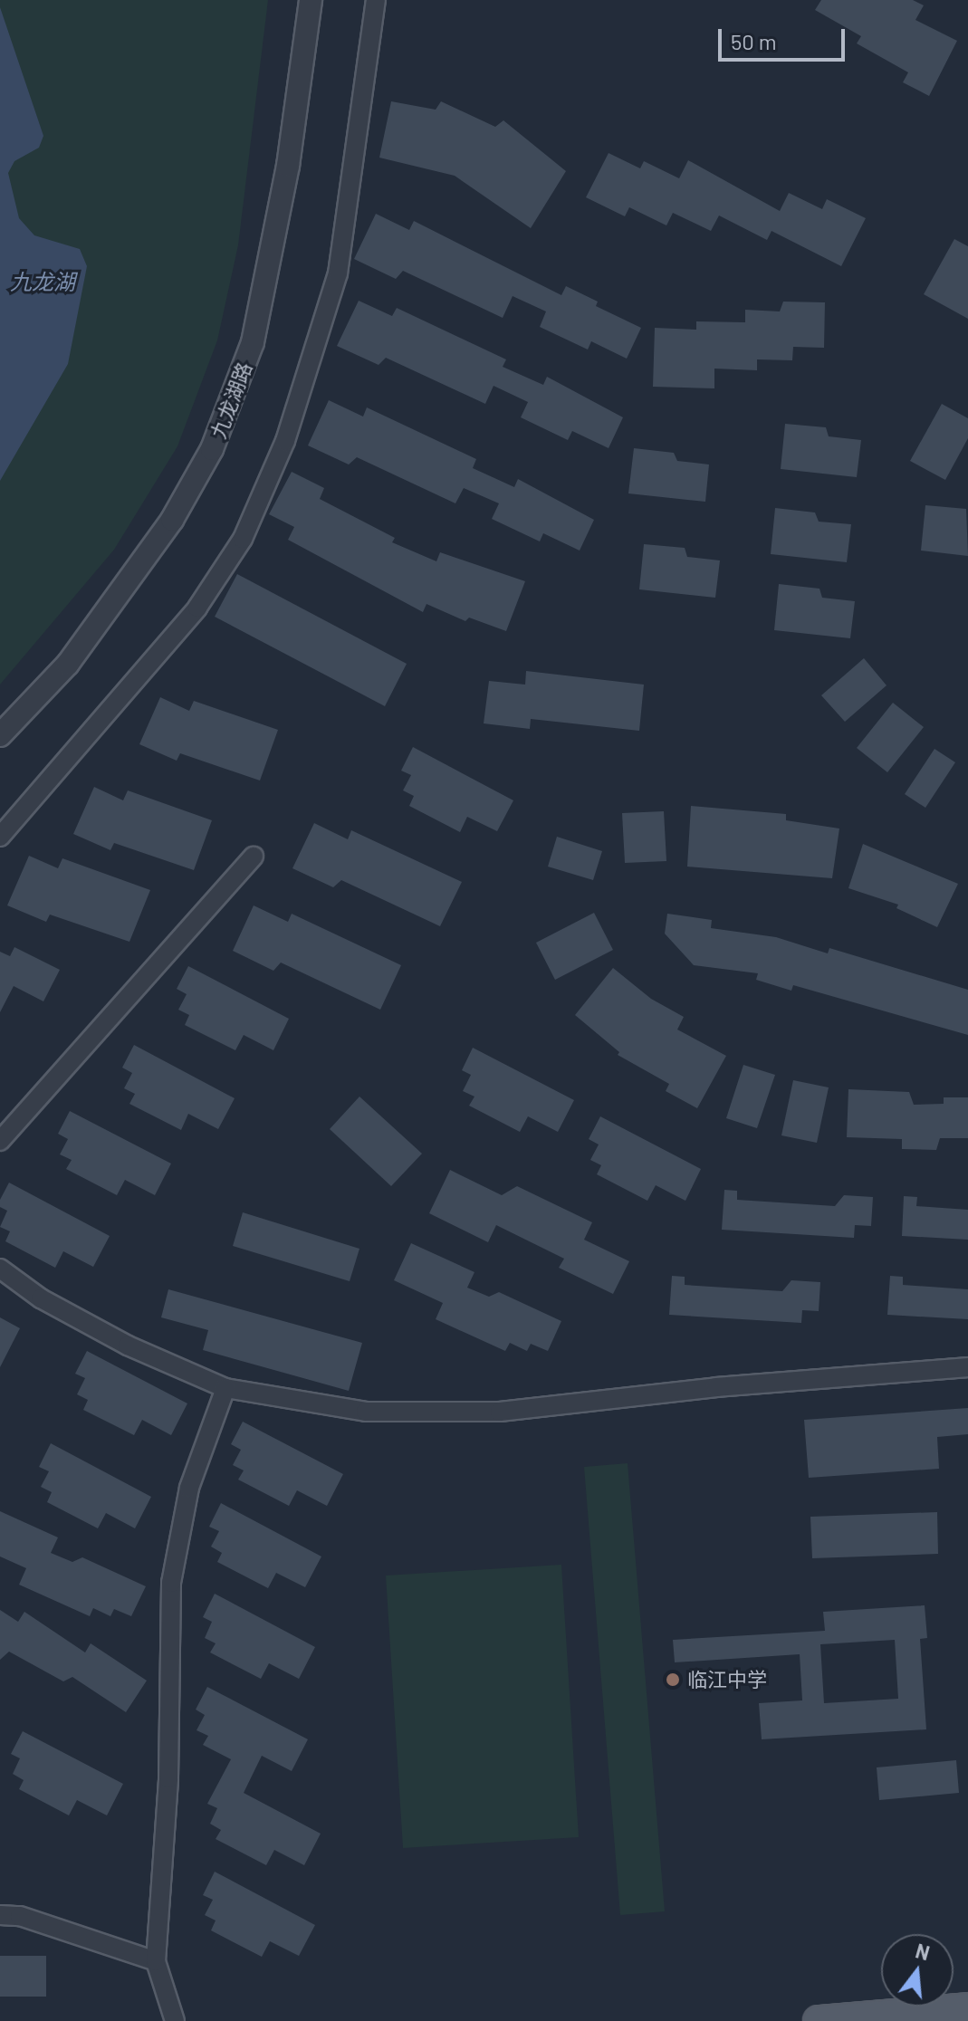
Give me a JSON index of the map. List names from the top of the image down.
{
  "streets": {
    "street": ["九龙湖路"]
  },
  "water": ["九龙湖"],
  "places": ["临江中学"],
  "scale_bar": "50 m",
  "north": "top"
}
